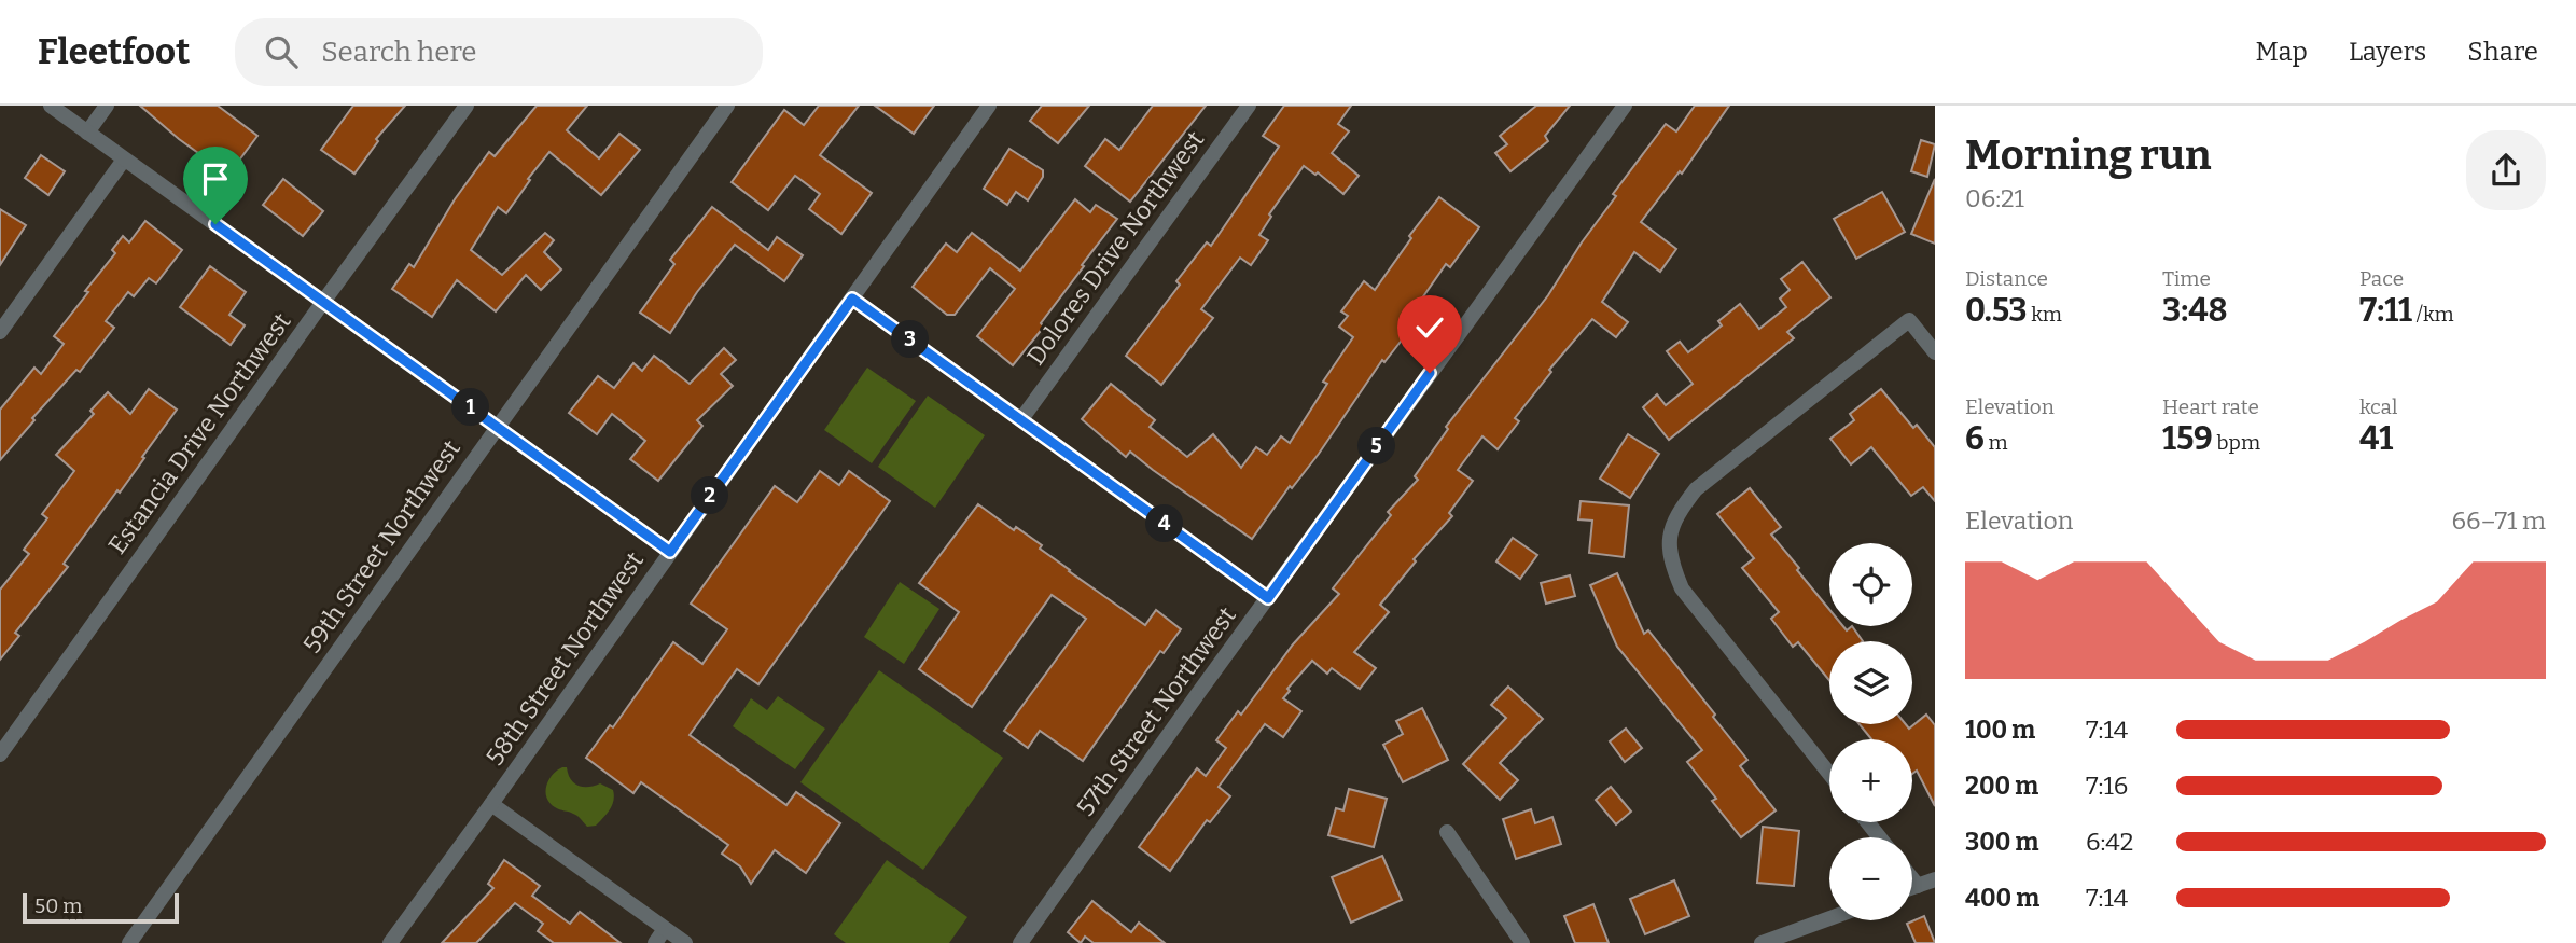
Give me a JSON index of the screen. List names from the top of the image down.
{
  "streets": {
    "street": [
      "Dolores Drive Northwest",
      "Estancia Drive Northwest",
      "59th Street Northwest",
      "58th Street Northwest",
      "57th Street Northwest"
    ]
  },
  "scale_bar": "50 m",
  "page": {
    "header": "Fleetfoot",
    "search": "Search here",
    "nav": ["Map", "Layers", "Share"],
    "heading": ["Morning run", "06:21"],
    "stats": [
      ["Distance", "0.53 km"],
      ["Time", "3:48"],
      ["Pace", "7:11 /km"],
      ["Elevation", "6 m"],
      ["Heart rate", "159 bpm"],
      ["kcal", "41"]
    ],
    "pins": [
      "3",
      "1",
      "5",
      "2",
      "4"
    ],
    "chart": ["Elevation", "66–71 m"],
    "map_buttons": ["+", "−"],
    "list": [
      {
        "name": "100 m",
        "note": "7:14"
      },
      {
        "name": "200 m",
        "note": "7:16"
      },
      {
        "name": "300 m",
        "note": "6:42"
      },
      {
        "name": "400 m",
        "note": "7:14"
      }
    ],
    "scale": "50 m"
  }
}
